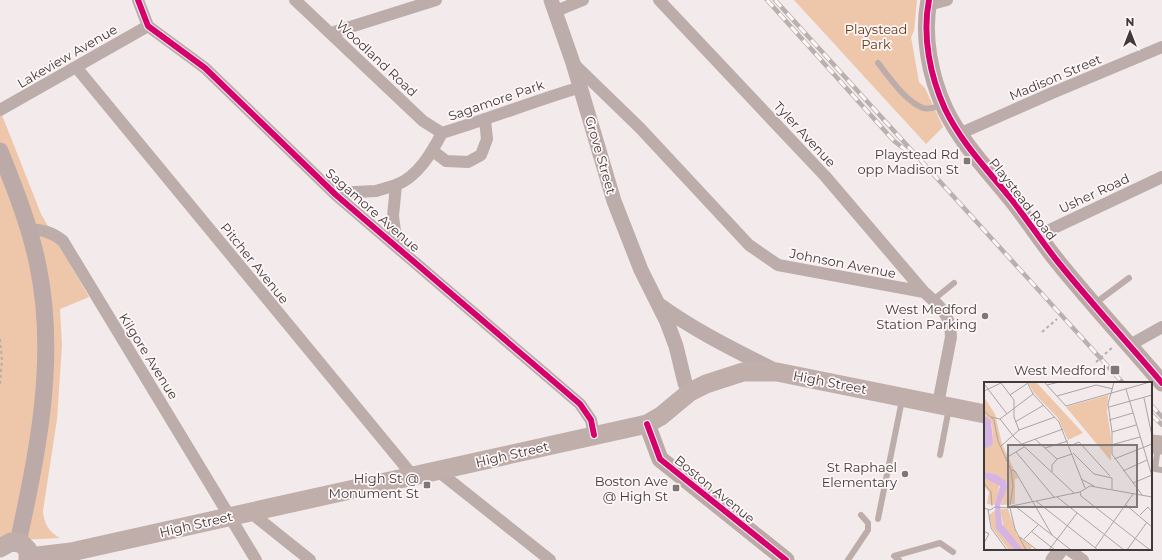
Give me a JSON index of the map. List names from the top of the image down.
{
  "streets": {
    "main road": ["Playstead Road", "High Street", "Boston Avenue"],
    "street": [
      "Lakeview Avenue",
      "Woodland Road",
      "Madison Street",
      "Sagamore Park",
      "Tyler Avenue",
      "Grove Street",
      "Usher Road",
      "Sagamore Avenue",
      "Pitcher Avenue",
      "Johnson Avenue",
      "Kilgore Avenue"
    ]
  },
  "crossings": [
    ["Lakeview Avenue", "Sagamore Avenue"],
    ["Lakeview Avenue", "Pitcher Avenue"],
    ["Woodland Road", "Sagamore Park"],
    ["Madison Street", "Playstead Road"],
    ["Sagamore Park", "Grove Street"],
    ["Sagamore Park", "Sagamore Avenue"],
    ["Tyler Avenue", "Johnson Avenue"],
    ["Grove Street", "Johnson Avenue"],
    ["Grove Street", "High Street"],
    ["Usher Road", "Playstead Road"],
    ["Sagamore Avenue", "High Street"],
    ["Pitcher Avenue", "High Street"],
    ["Kilgore Avenue", "High Street"],
    ["High Street", "Boston Avenue"]
  ],
  "parks": ["Playstead Park"],
  "places": {
    "transit": [
      "Playstead Rd opp Madison St",
      "West Medford",
      "High St @ Monument St",
      "Boston Ave @ High St"
    ],
    "other": ["West Medford Station Parking", "St Raphael Elementary"]
  },
  "north": "top"
}
